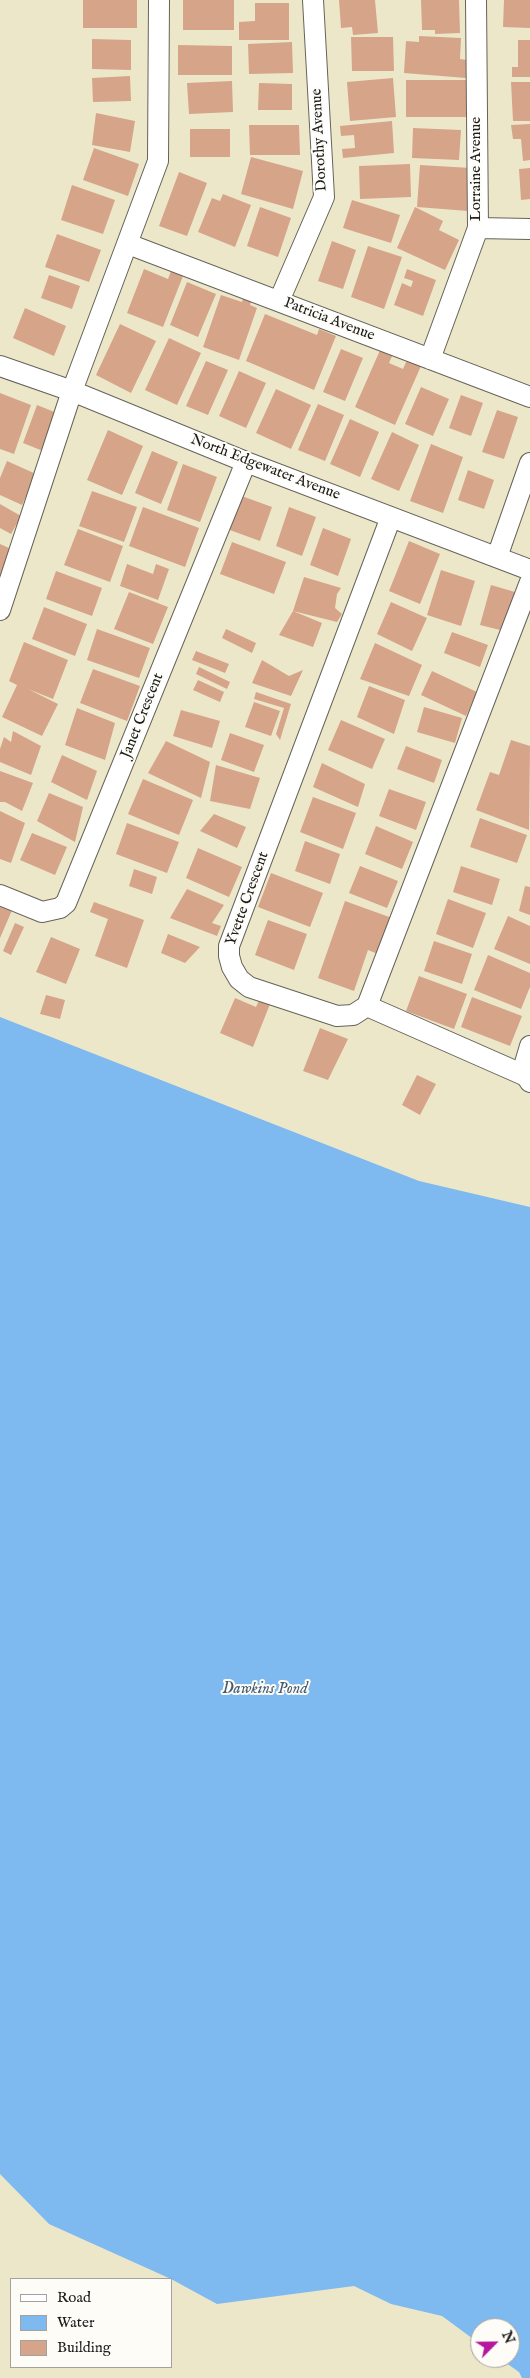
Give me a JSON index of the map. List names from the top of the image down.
{
  "streets": {
    "street": [
      "Dorothy Avenue",
      "Lorraine Avenue",
      "Patricia Avenue",
      "North Edgewater Avenue",
      "Janet Crescent",
      "Yvette Crescent"
    ]
  },
  "crossings": [
    ["Dorothy Avenue", "Patricia Avenue"],
    ["Lorraine Avenue", "Patricia Avenue"],
    ["North Edgewater Avenue", "Janet Crescent"],
    ["North Edgewater Avenue", "Yvette Crescent"]
  ],
  "water": ["Dawkins Pond"],
  "legend": ["Road", "Water", "Building"],
  "north": "top right"
}
